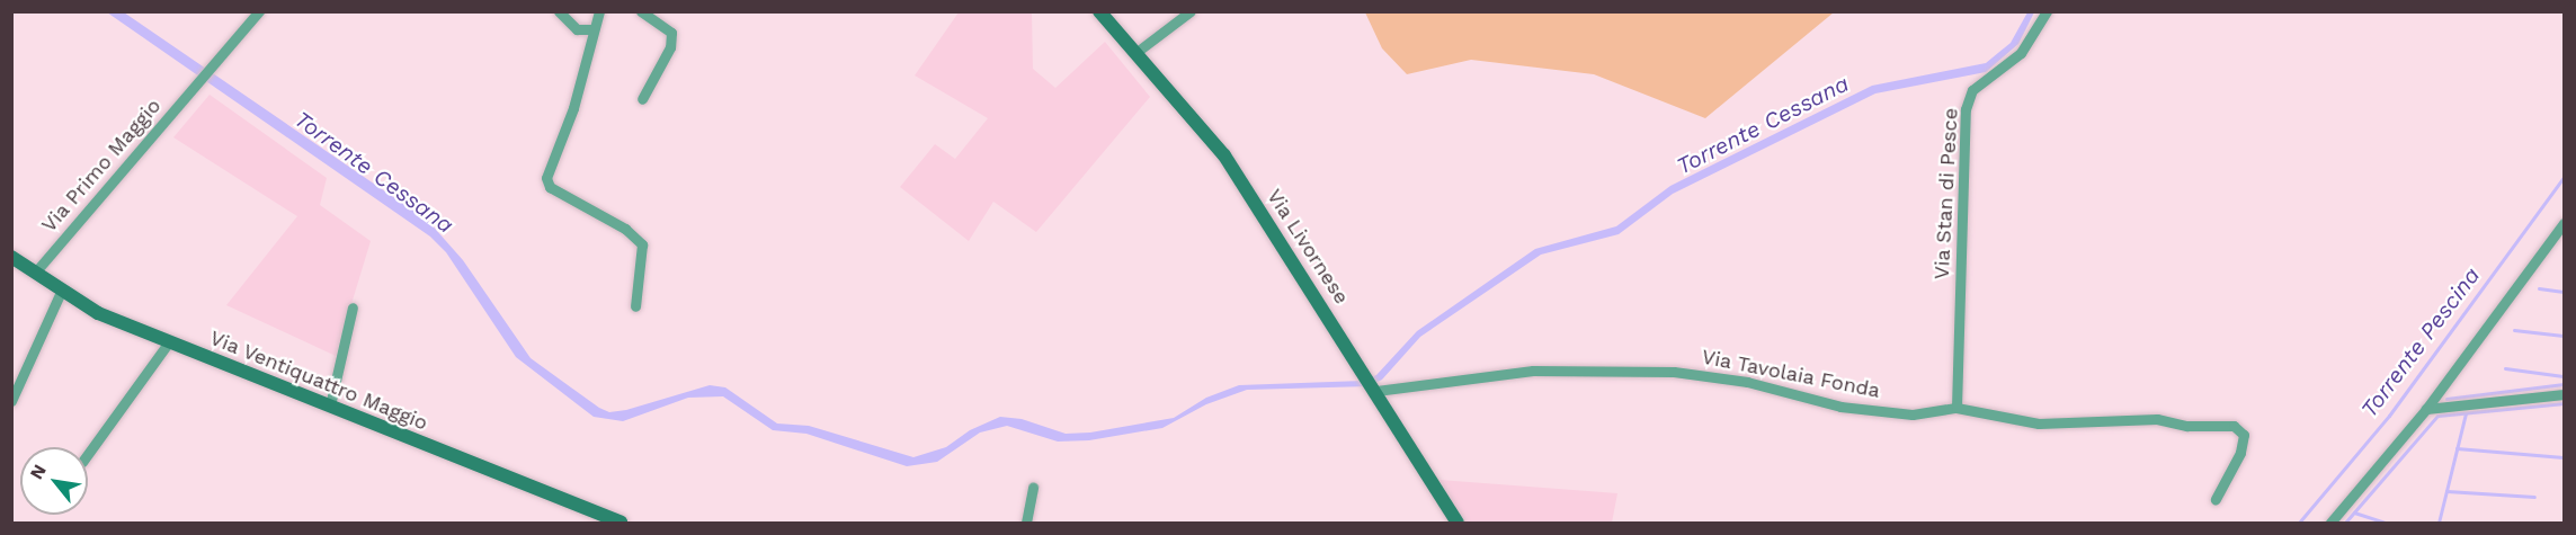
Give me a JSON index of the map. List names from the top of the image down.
{
  "streets": {
    "street": [
      "Via Primo Maggio",
      "Via Stan di Pesce",
      "Via Livornese",
      "Via Tavolaia Fonda",
      "Via Ventiquattro Maggio"
    ]
  },
  "crossings": [
    ["Via Primo Maggio", "Via Ventiquattro Maggio"],
    ["Via Stan di Pesce", "Via Tavolaia Fonda"],
    ["Via Livornese", "Via Tavolaia Fonda"]
  ],
  "water": ["Torrente Cessana", "Torrente Pescina"],
  "north": "top left"
}
